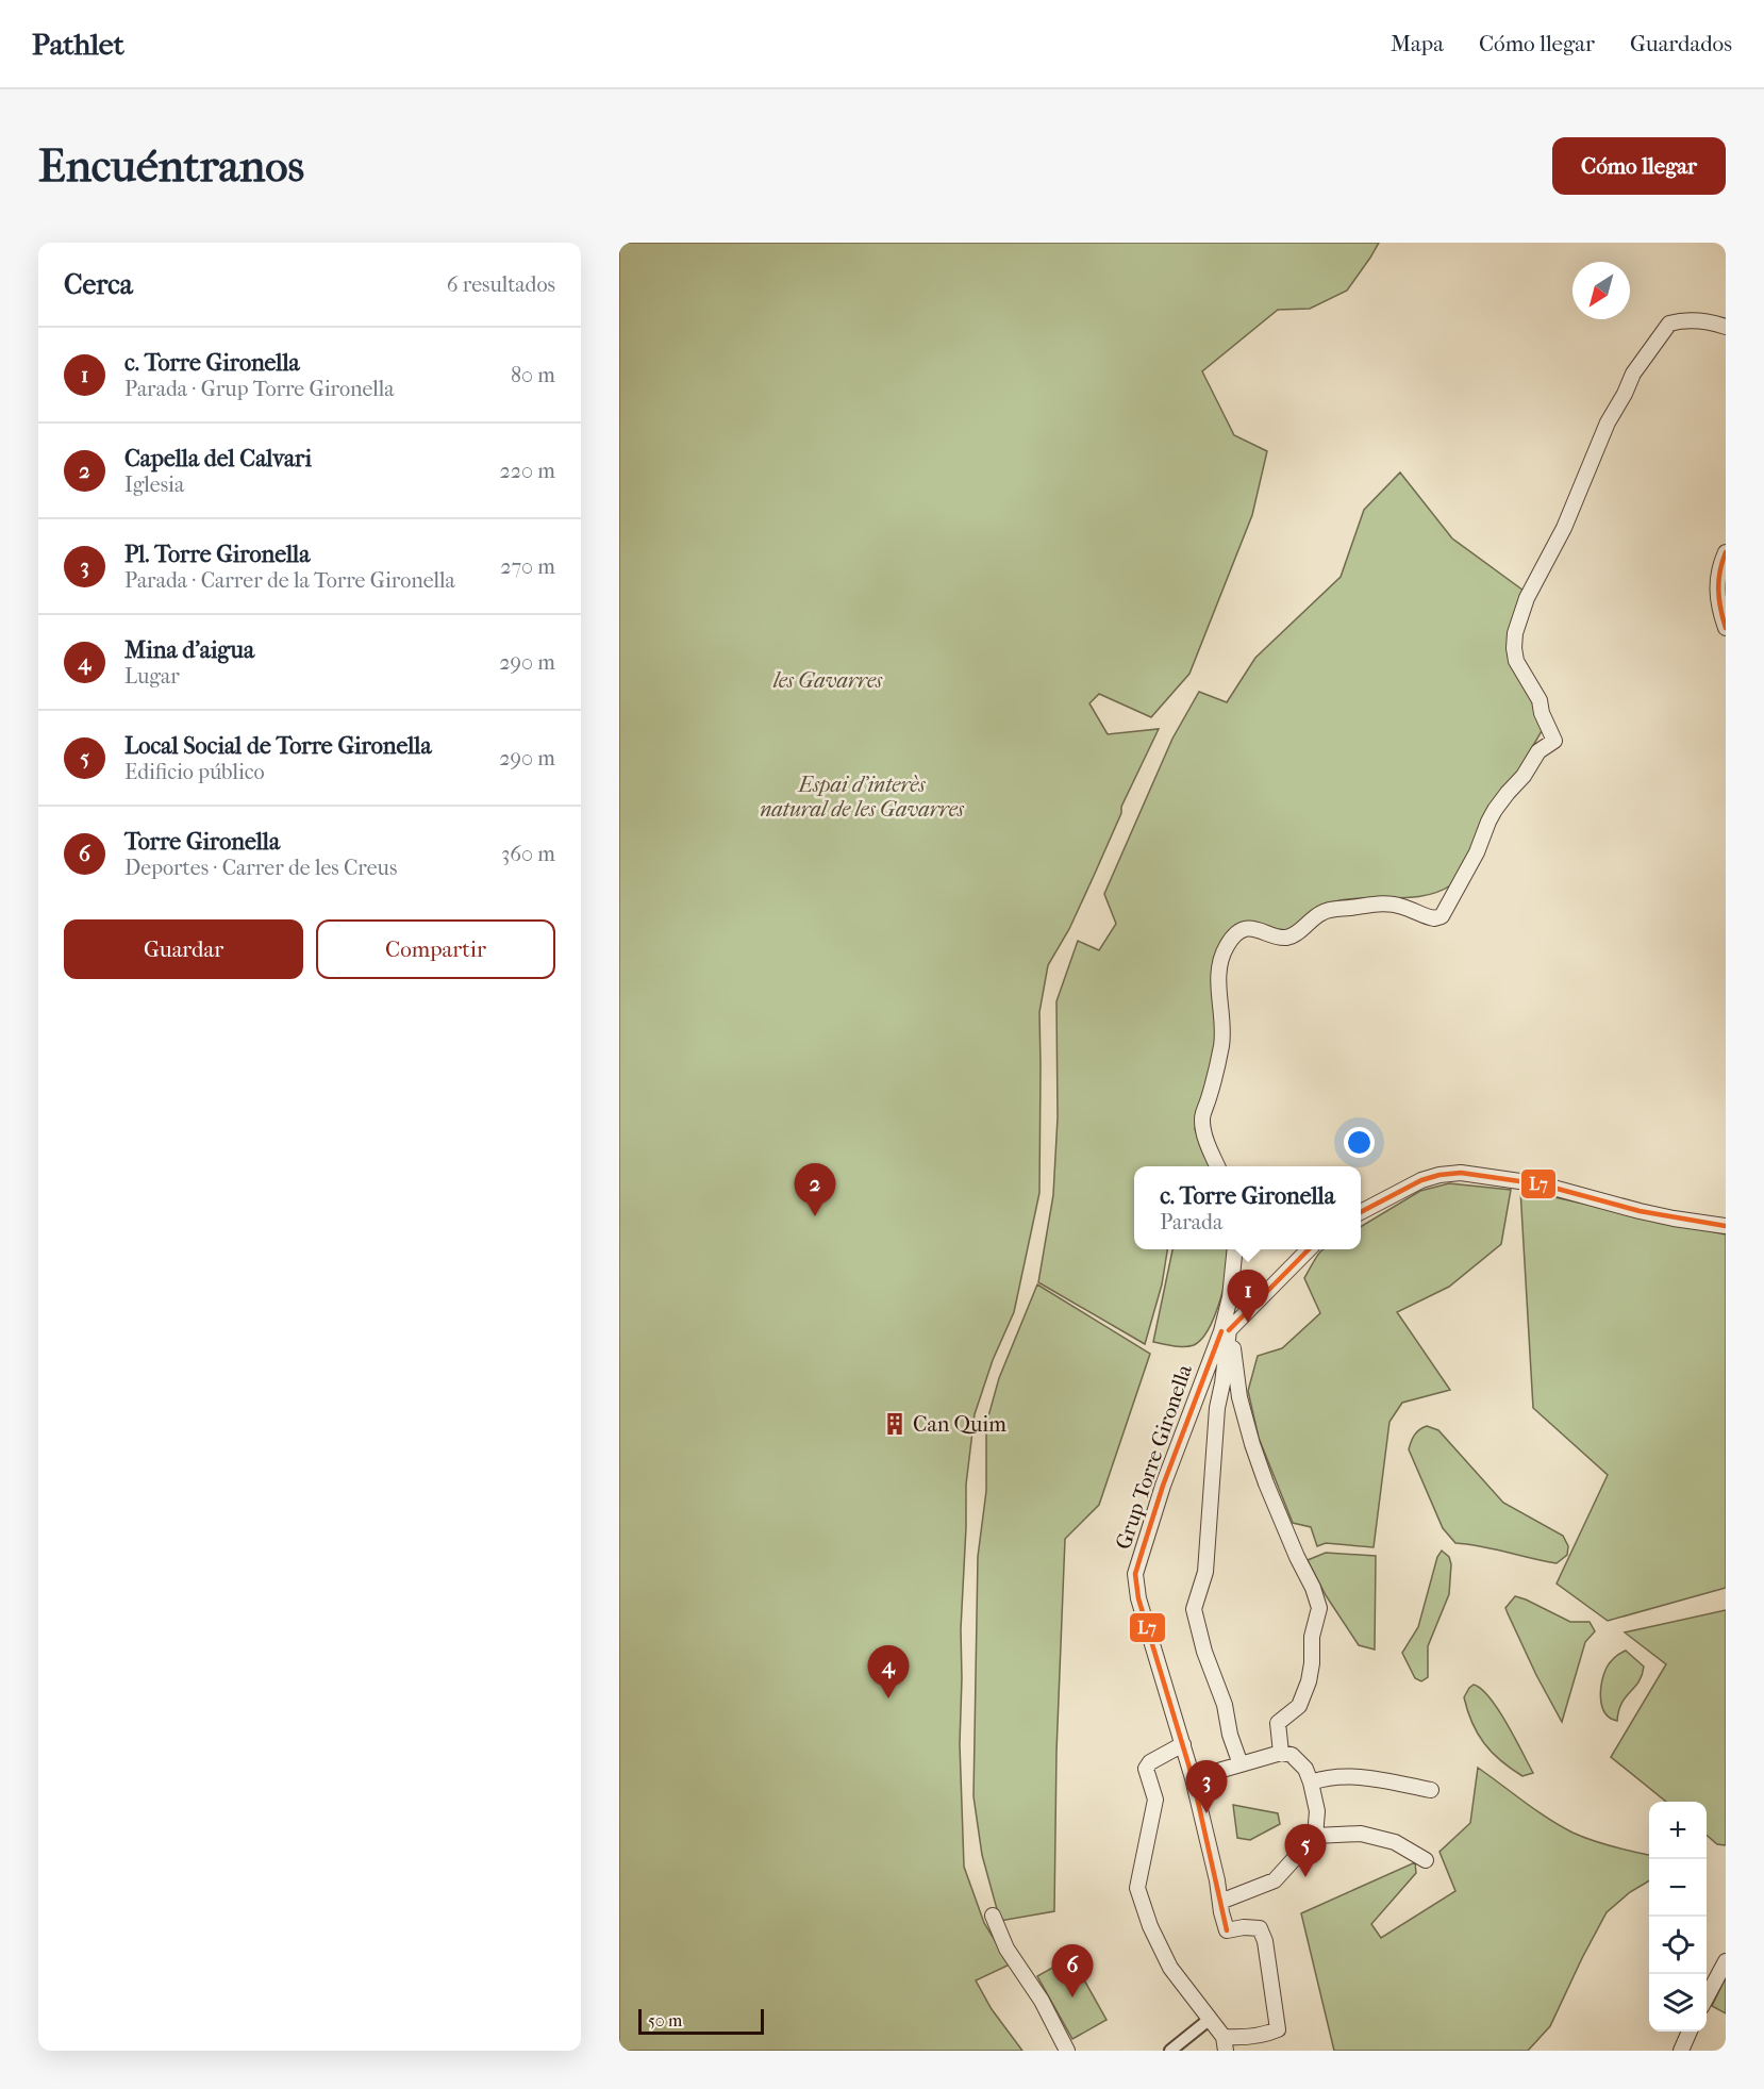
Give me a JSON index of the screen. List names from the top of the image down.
{
  "streets": {
    "street": ["Grup Torre Gironella"]
  },
  "parks": ["les Gavarres", "Espai d'interès natural de les Gavarres"],
  "places": {
    "building": ["Can Quim"]
  },
  "lines": ["transit line L7"],
  "scale_bar": "50 m",
  "north": "bottom left",
  "page": {
    "header": "Pathlet",
    "nav": ["Mapa", "Cómo llegar", "Guardados"],
    "buttons": [
      "Cómo llegar",
      ["Guardar", "Compartir"]
    ],
    "title": "Encuéntranos",
    "heading": ["Cerca", "6 resultados"],
    "list": [
      {
        "mark": "1",
        "name": "c. Torre Gironella",
        "note": "Parada · Grup Torre Gironella",
        "value": "80 m"
      },
      {
        "mark": "2",
        "name": "Capella del Calvari",
        "note": "Iglesia",
        "value": "220 m"
      },
      {
        "mark": "3",
        "name": "Pl. Torre Gironella",
        "note": "Parada · Carrer de la Torre Gironella",
        "value": "270 m"
      },
      {
        "mark": "4",
        "name": "Mina d'aigua",
        "note": "Lugar",
        "value": "290 m"
      },
      {
        "mark": "5",
        "name": "Local Social de Torre Gironella",
        "note": "Edificio público",
        "value": "290 m"
      },
      {
        "mark": "6",
        "name": "Torre Gironella",
        "note": "Deportes · Carrer de les Creus",
        "value": "360 m"
      }
    ],
    "pins": [
      "2",
      "1",
      "4",
      "3",
      "5",
      "6"
    ],
    "popup": ["c. Torre Gironella", "Parada"],
    "map_buttons": ["+", "−"],
    "scale": "50 m"
  }
}
